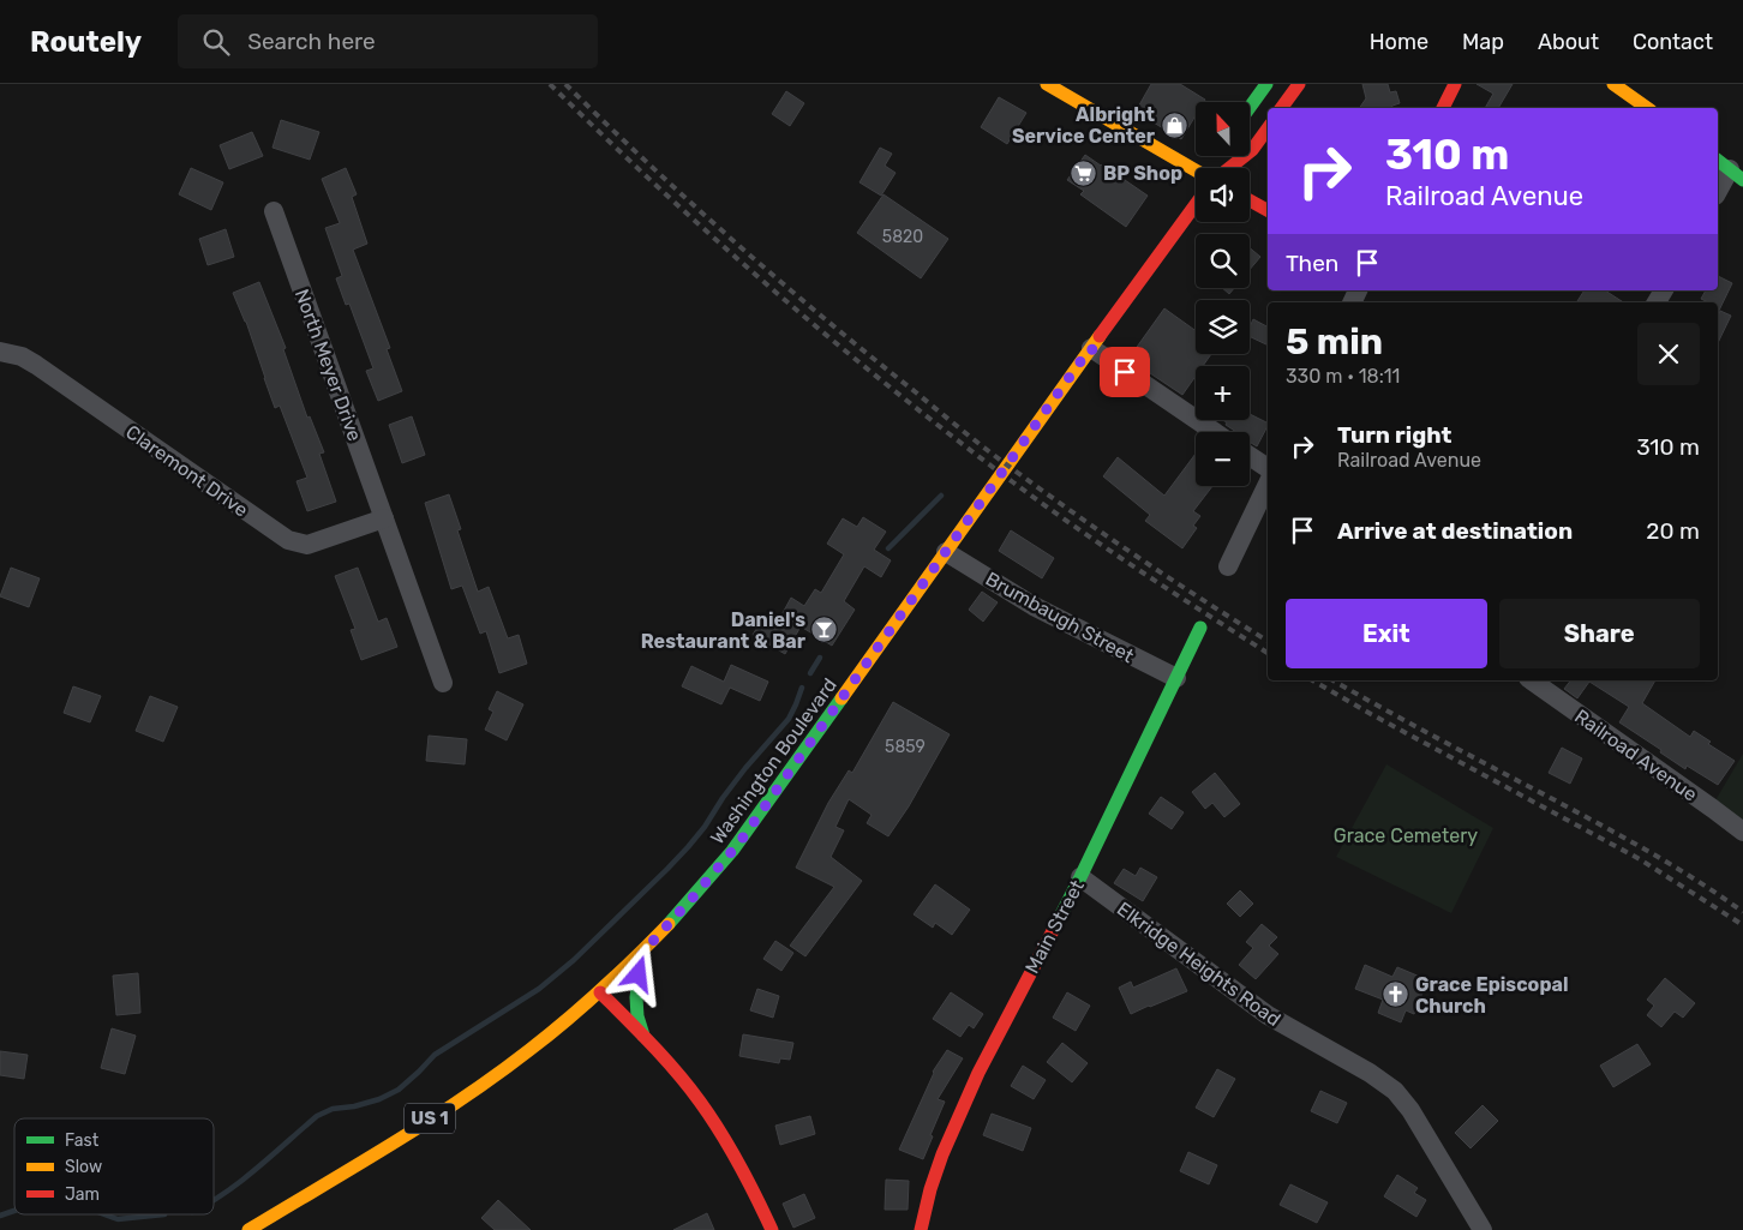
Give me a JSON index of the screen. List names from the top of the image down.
{
  "streets": {
    "main road": ["Washington Boulevard", "Main Street", "US 1"],
    "street": [
      "North Meyer Drive",
      "Claremont Drive",
      "Brumbaugh Street",
      "Railroad Avenue",
      "Elkridge Heights Road"
    ]
  },
  "crossings": [
    ["North Meyer Drive", "Claremont Drive"],
    ["Brumbaugh Street", "Washington Boulevard"],
    ["Brumbaugh Street", "Main Street"],
    ["Main Street", "Elkridge Heights Road"]
  ],
  "parks": ["Grace Cemetery"],
  "places": {
    "shop": ["Albright Service Center"],
    "supermarket": ["BP Shop"],
    "bar": ["Daniel's Restaurant & Bar"],
    "church": ["Grace Episcopal Church"]
  },
  "house_numbers": ["5820", "5859"],
  "legend": ["Fast", "Slow", "Jam"],
  "north": "top",
  "page": {
    "header": "Routely",
    "search": "Search here",
    "nav": [
      "Home",
      "Map",
      "About",
      "Contact"
    ],
    "map_buttons": ["+", "−"],
    "turn": ["310 m", "Railroad Avenue"],
    "then": "Then",
    "heading": ["5 min", "330 m · 18:11"],
    "list": [
      {
        "name": "Turn right",
        "note": "Railroad Avenue",
        "value": "310 m"
      },
      {
        "name": "Arrive at destination",
        "value": "20 m"
      }
    ],
    "buttons": ["Exit", "Share"]
  }
}
